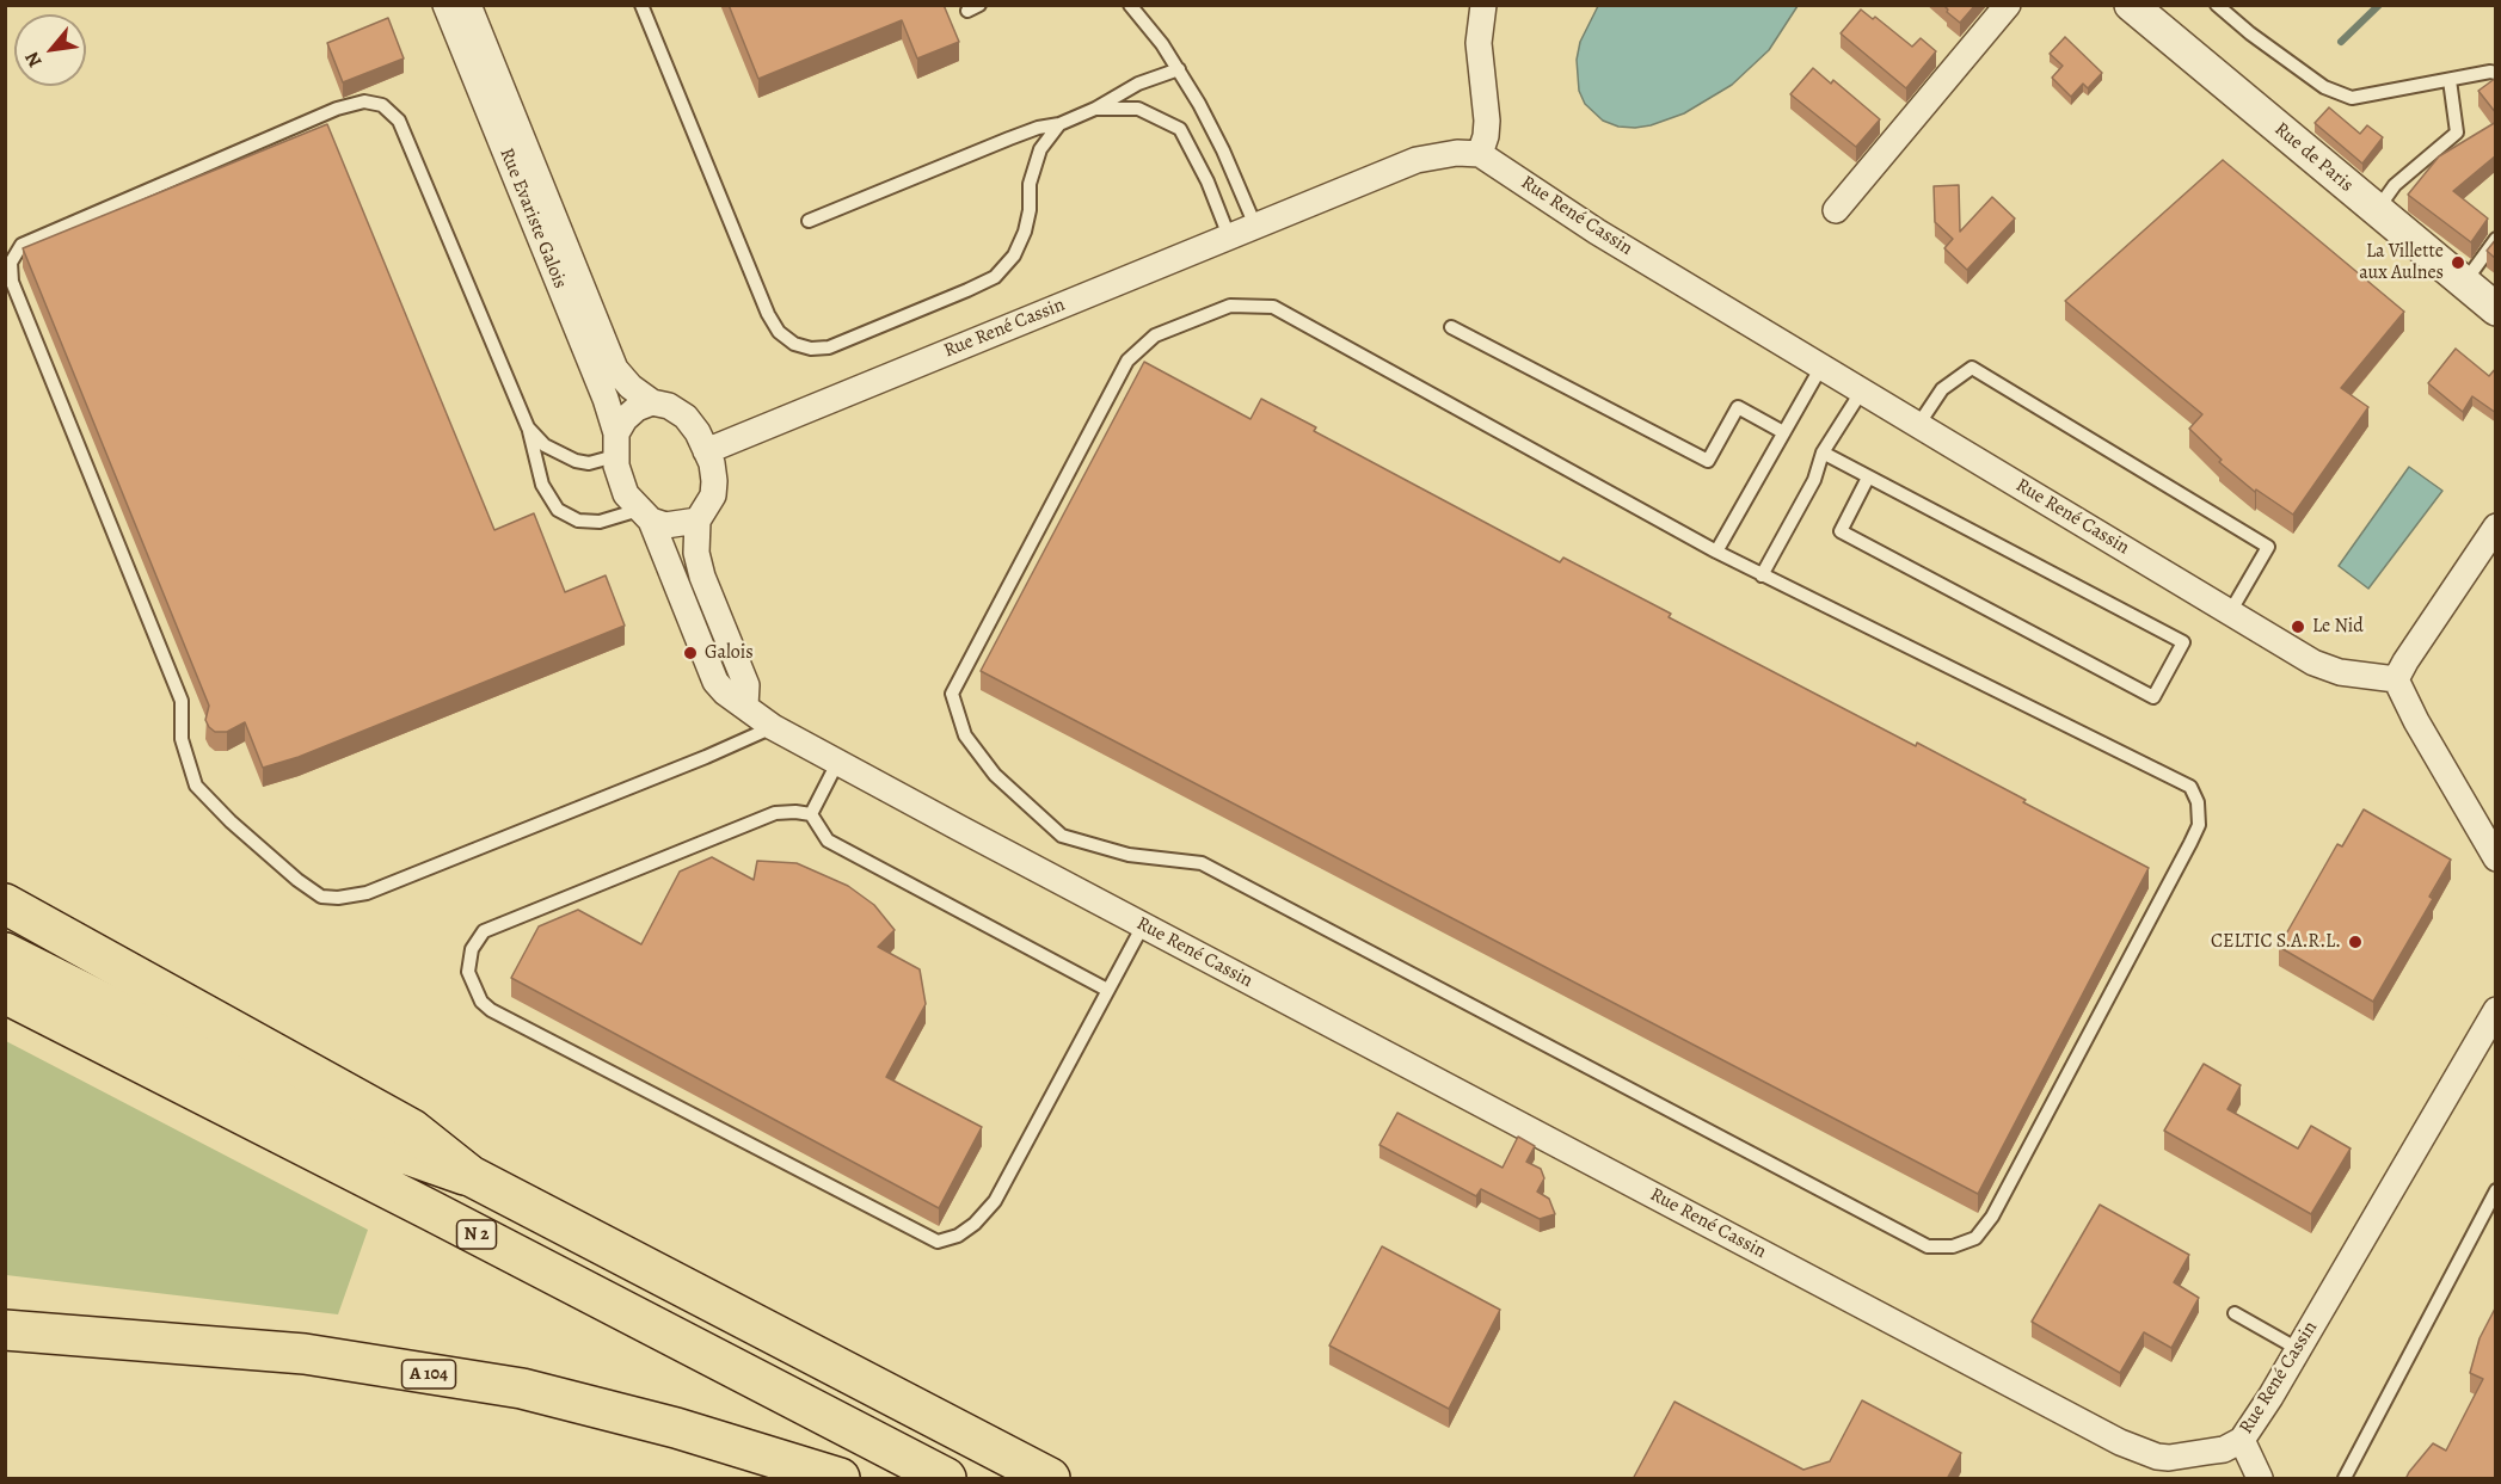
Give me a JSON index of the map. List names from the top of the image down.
{
  "streets": {
    "highway": ["N 2", "A 104"],
    "street": ["Rue de Paris", "Rue René Cassin", "Rue Evariste Galois"]
  },
  "crossings": [
    ["Rue René Cassin", "Rue Evariste Galois"]
  ],
  "places": [
    "La Villette aux Aulnes",
    "Le Nid",
    "Galois",
    "CELTIC S.A.R.L."
  ],
  "north": "bottom left"
}
